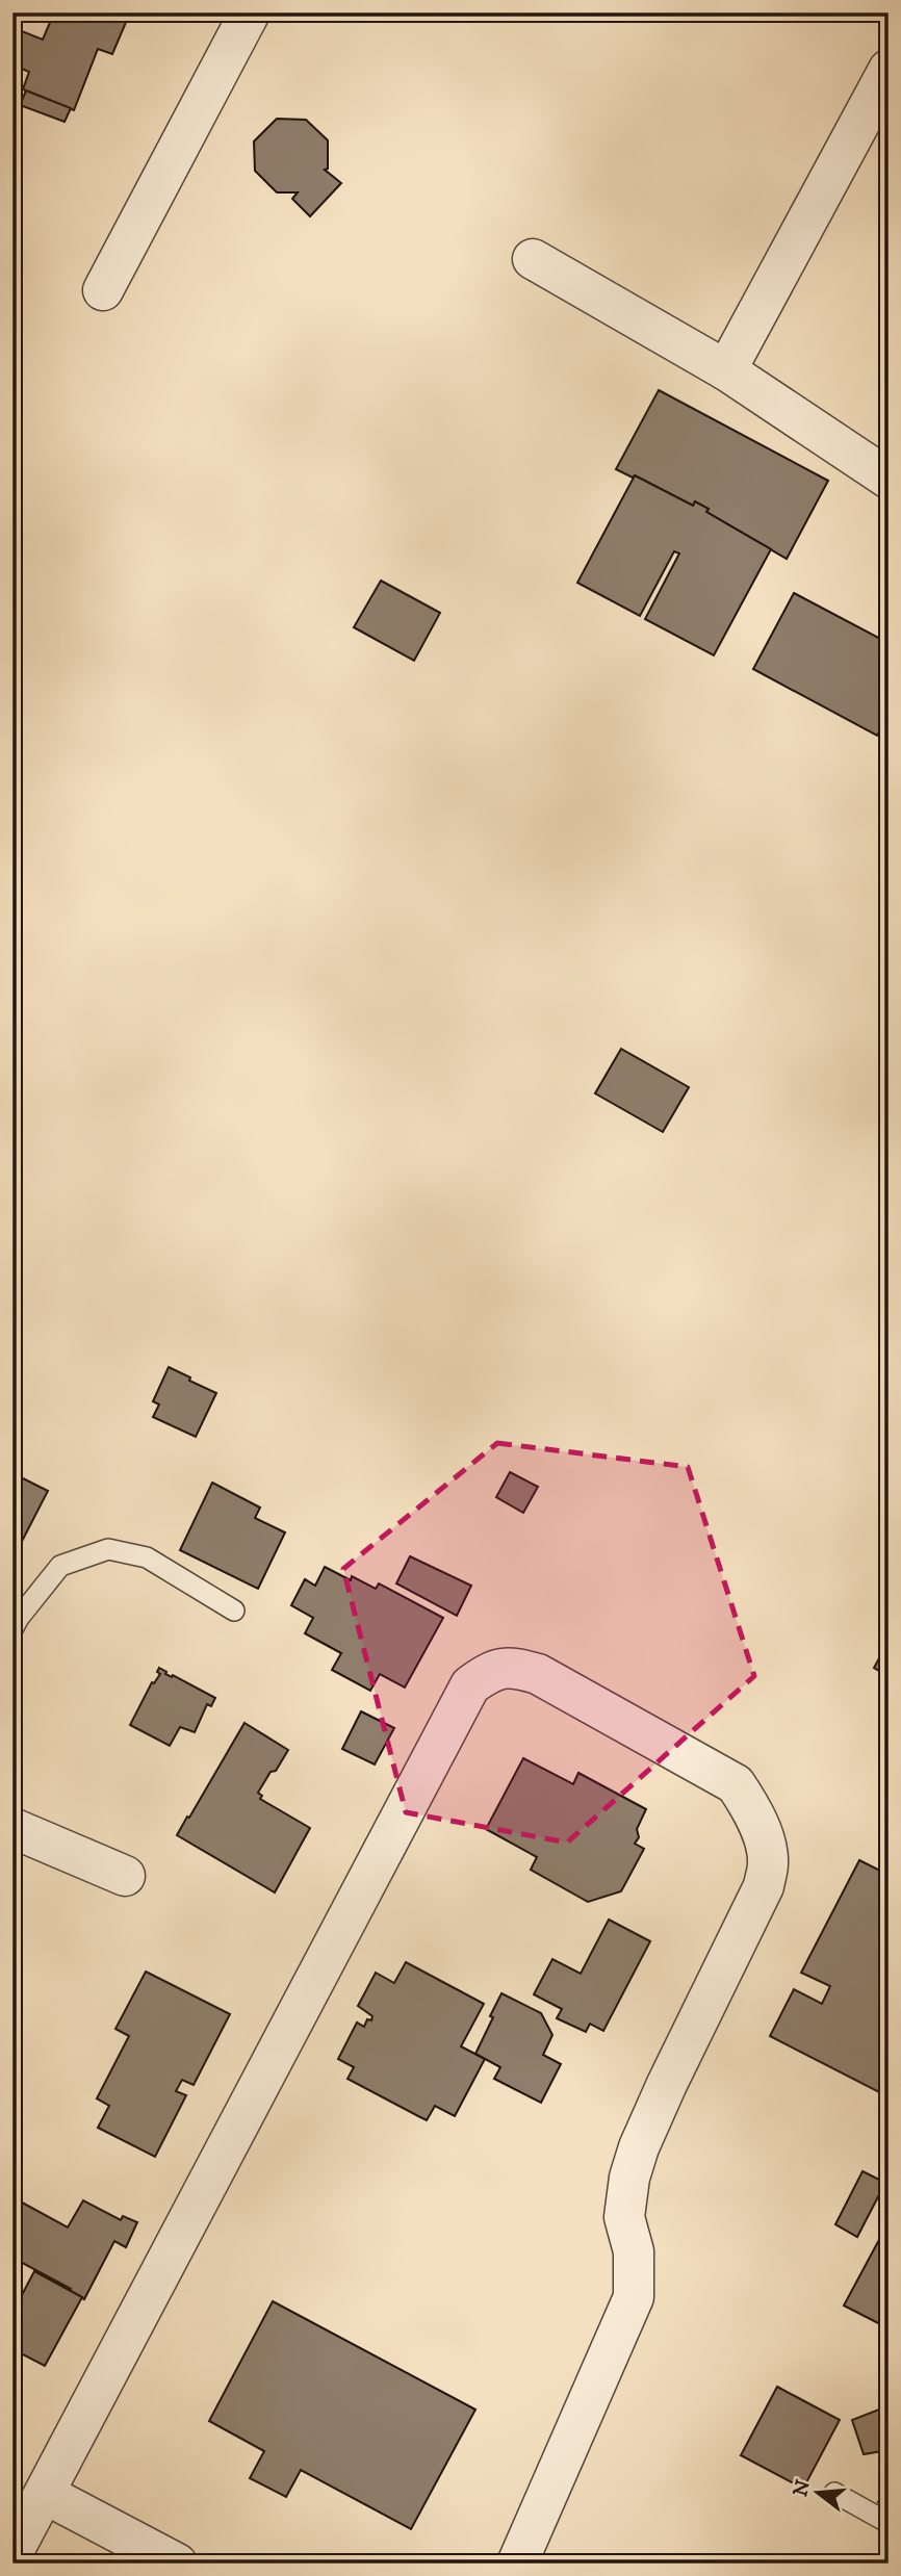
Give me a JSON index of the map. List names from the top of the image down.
{
  "north": "left"
}
